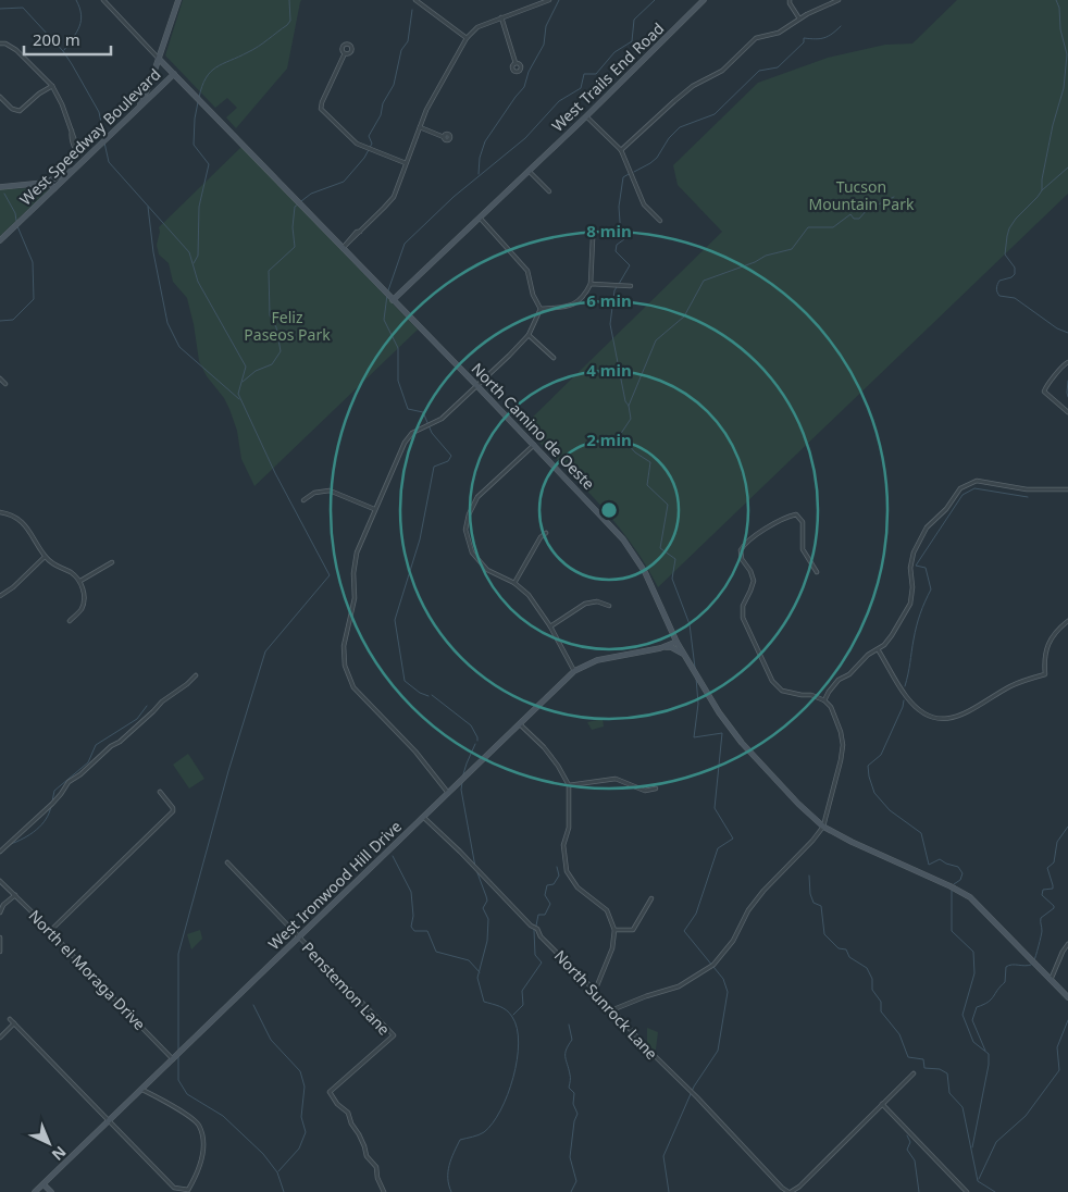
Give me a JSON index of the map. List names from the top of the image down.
{
  "streets": {
    "street": [
      "West Trails End Road",
      "West Speedway Boulevard",
      "North Camino de Oeste",
      "West Ironwood Hill Drive",
      "North el Moraga Drive",
      "Penstemon Lane",
      "North Sunrock Lane"
    ]
  },
  "crossings": [
    ["West Trails End Road", "North Camino de Oeste"],
    ["West Speedway Boulevard", "North Camino de Oeste"],
    ["North Camino de Oeste", "West Ironwood Hill Drive"],
    ["West Ironwood Hill Drive", "North el Moraga Drive"],
    ["West Ironwood Hill Drive", "Penstemon Lane"],
    ["West Ironwood Hill Drive", "North Sunrock Lane"]
  ],
  "parks": ["Tucson Mountain Park", "Feliz Paseos Park"],
  "scale_bar": "200 m",
  "north": "bottom right",
  "rings": [
    "8 min",
    "6 min",
    "4 min",
    "2 min"
  ]
}
